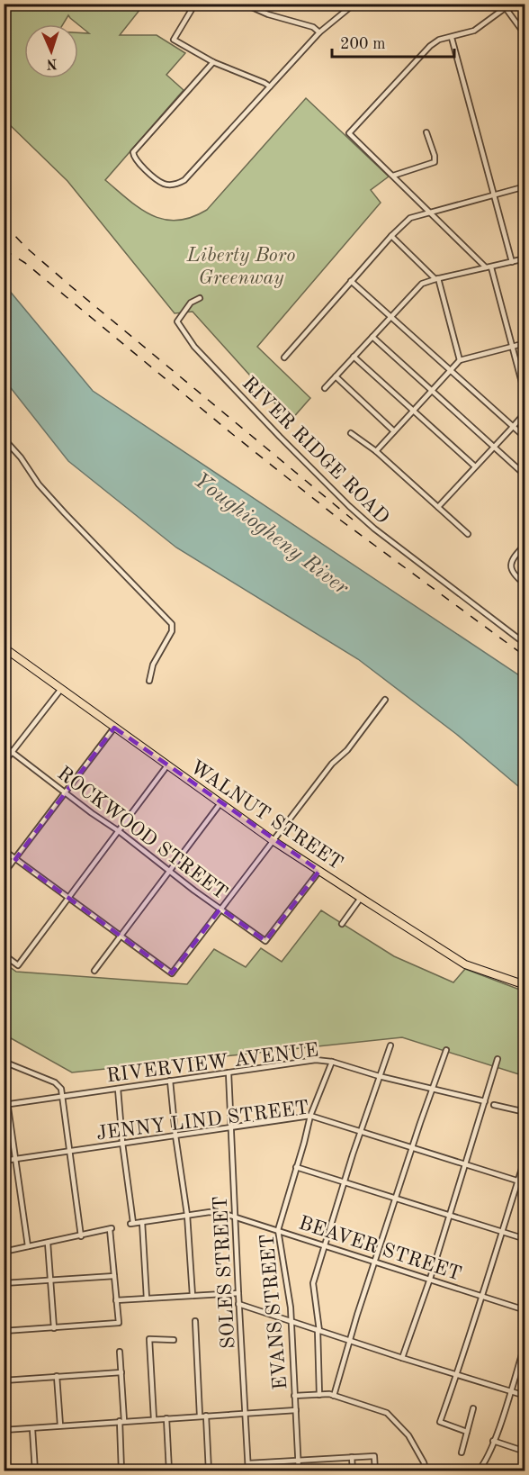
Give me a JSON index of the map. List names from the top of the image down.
{
  "streets": {
    "main road": ["WALNUT STREET"],
    "street": [
      "RIVER RIDGE ROAD",
      "ROCKWOOD STREET",
      "RIVERVIEW AVENUE",
      "JENNY LIND STREET",
      "BEAVER STREET",
      "SOLES STREET",
      "EVANS STREET"
    ]
  },
  "crossings": [
    ["WALNUT STREET", "ROCKWOOD STREET"],
    ["RIVERVIEW AVENUE", "SOLES STREET"],
    ["RIVERVIEW AVENUE", "EVANS STREET"],
    ["JENNY LIND STREET", "BEAVER STREET"],
    ["JENNY LIND STREET", "SOLES STREET"],
    ["JENNY LIND STREET", "EVANS STREET"],
    ["BEAVER STREET", "SOLES STREET"],
    ["BEAVER STREET", "EVANS STREET"]
  ],
  "water": ["Youghiogheny River"],
  "parks": ["Liberty Boro Greenway"],
  "scale_bar": "200 m",
  "north": "bottom"
}
